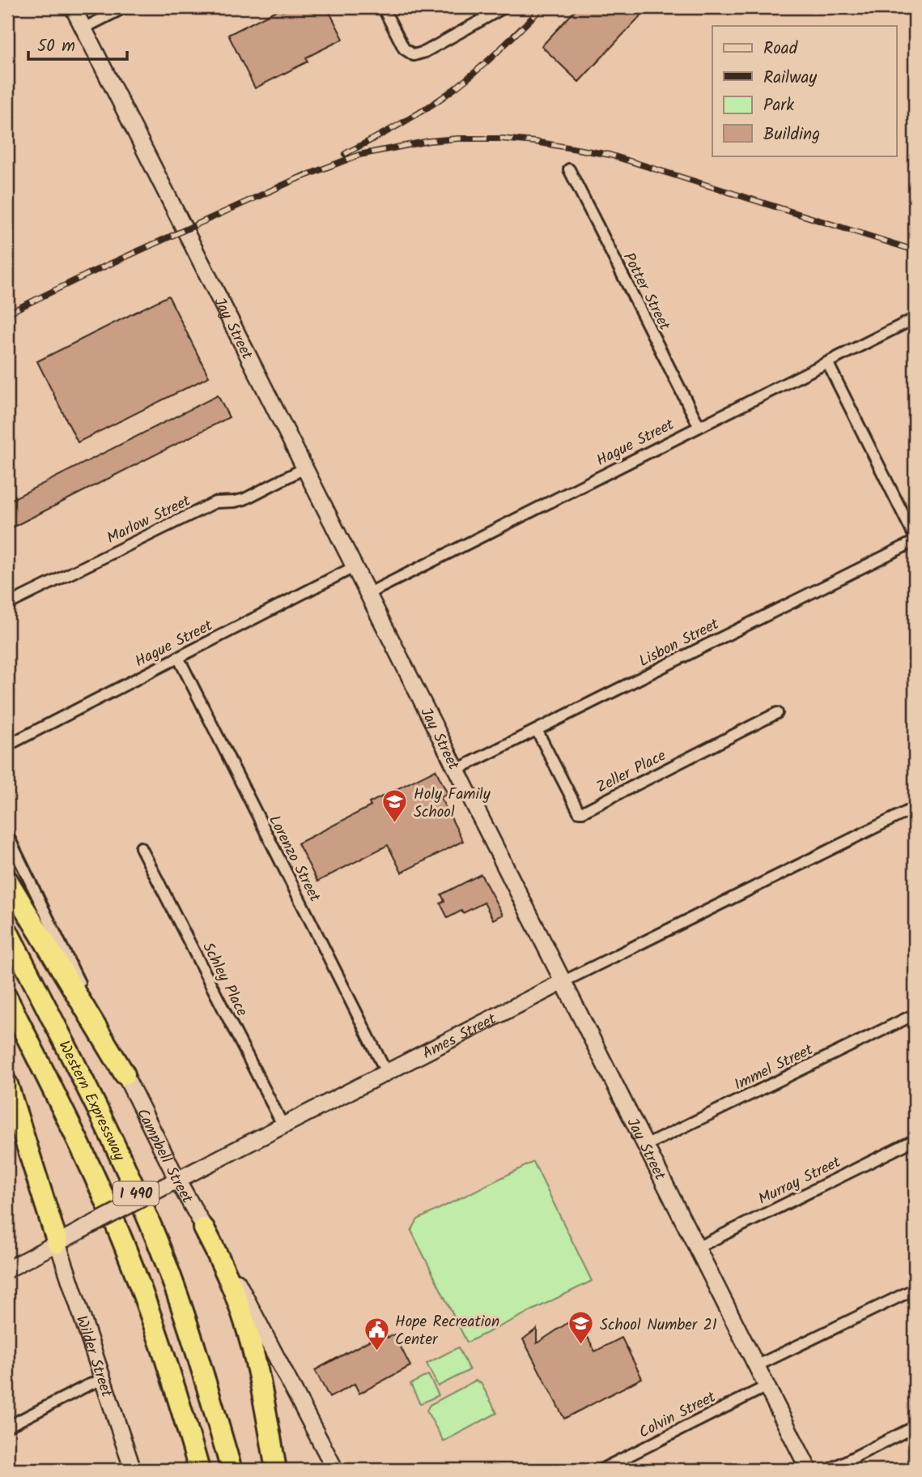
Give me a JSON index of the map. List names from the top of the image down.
{
  "streets": {
    "highway": ["Western Expressway", "I 490"],
    "street": [
      "Potter Street",
      "Jay Street",
      "Hague Street",
      "Marlow Street",
      "Lisbon Street",
      "Zeller Place",
      "Lorenzo Street",
      "Schley Place",
      "Ames Street",
      "Immel Street",
      "Campbell Street",
      "Murray Street",
      "Wilder Street",
      "Colvin Street"
    ]
  },
  "crossings": [
    ["Potter Street", "Hague Street"],
    ["Jay Street", "Hague Street"],
    ["Jay Street", "Marlow Street"],
    ["Jay Street", "Lisbon Street"],
    ["Jay Street", "Ames Street"],
    ["Jay Street", "Immel Street"],
    ["Jay Street", "Murray Street"],
    ["Jay Street", "Colvin Street"],
    ["Hague Street", "Lorenzo Street"],
    ["Lisbon Street", "Zeller Place"],
    ["Lorenzo Street", "Ames Street"],
    ["Schley Place", "Ames Street"],
    ["Ames Street", "Campbell Street"],
    ["Ames Street", "Wilder Street"]
  ],
  "places": {
    "school or university": ["Holy Family School", "School Number 21"],
    "public building": ["Hope Recreation Center"]
  },
  "legend": [
    "Road",
    "Railway",
    "Park",
    "Building"
  ],
  "scale_bar": "50 m"
}
